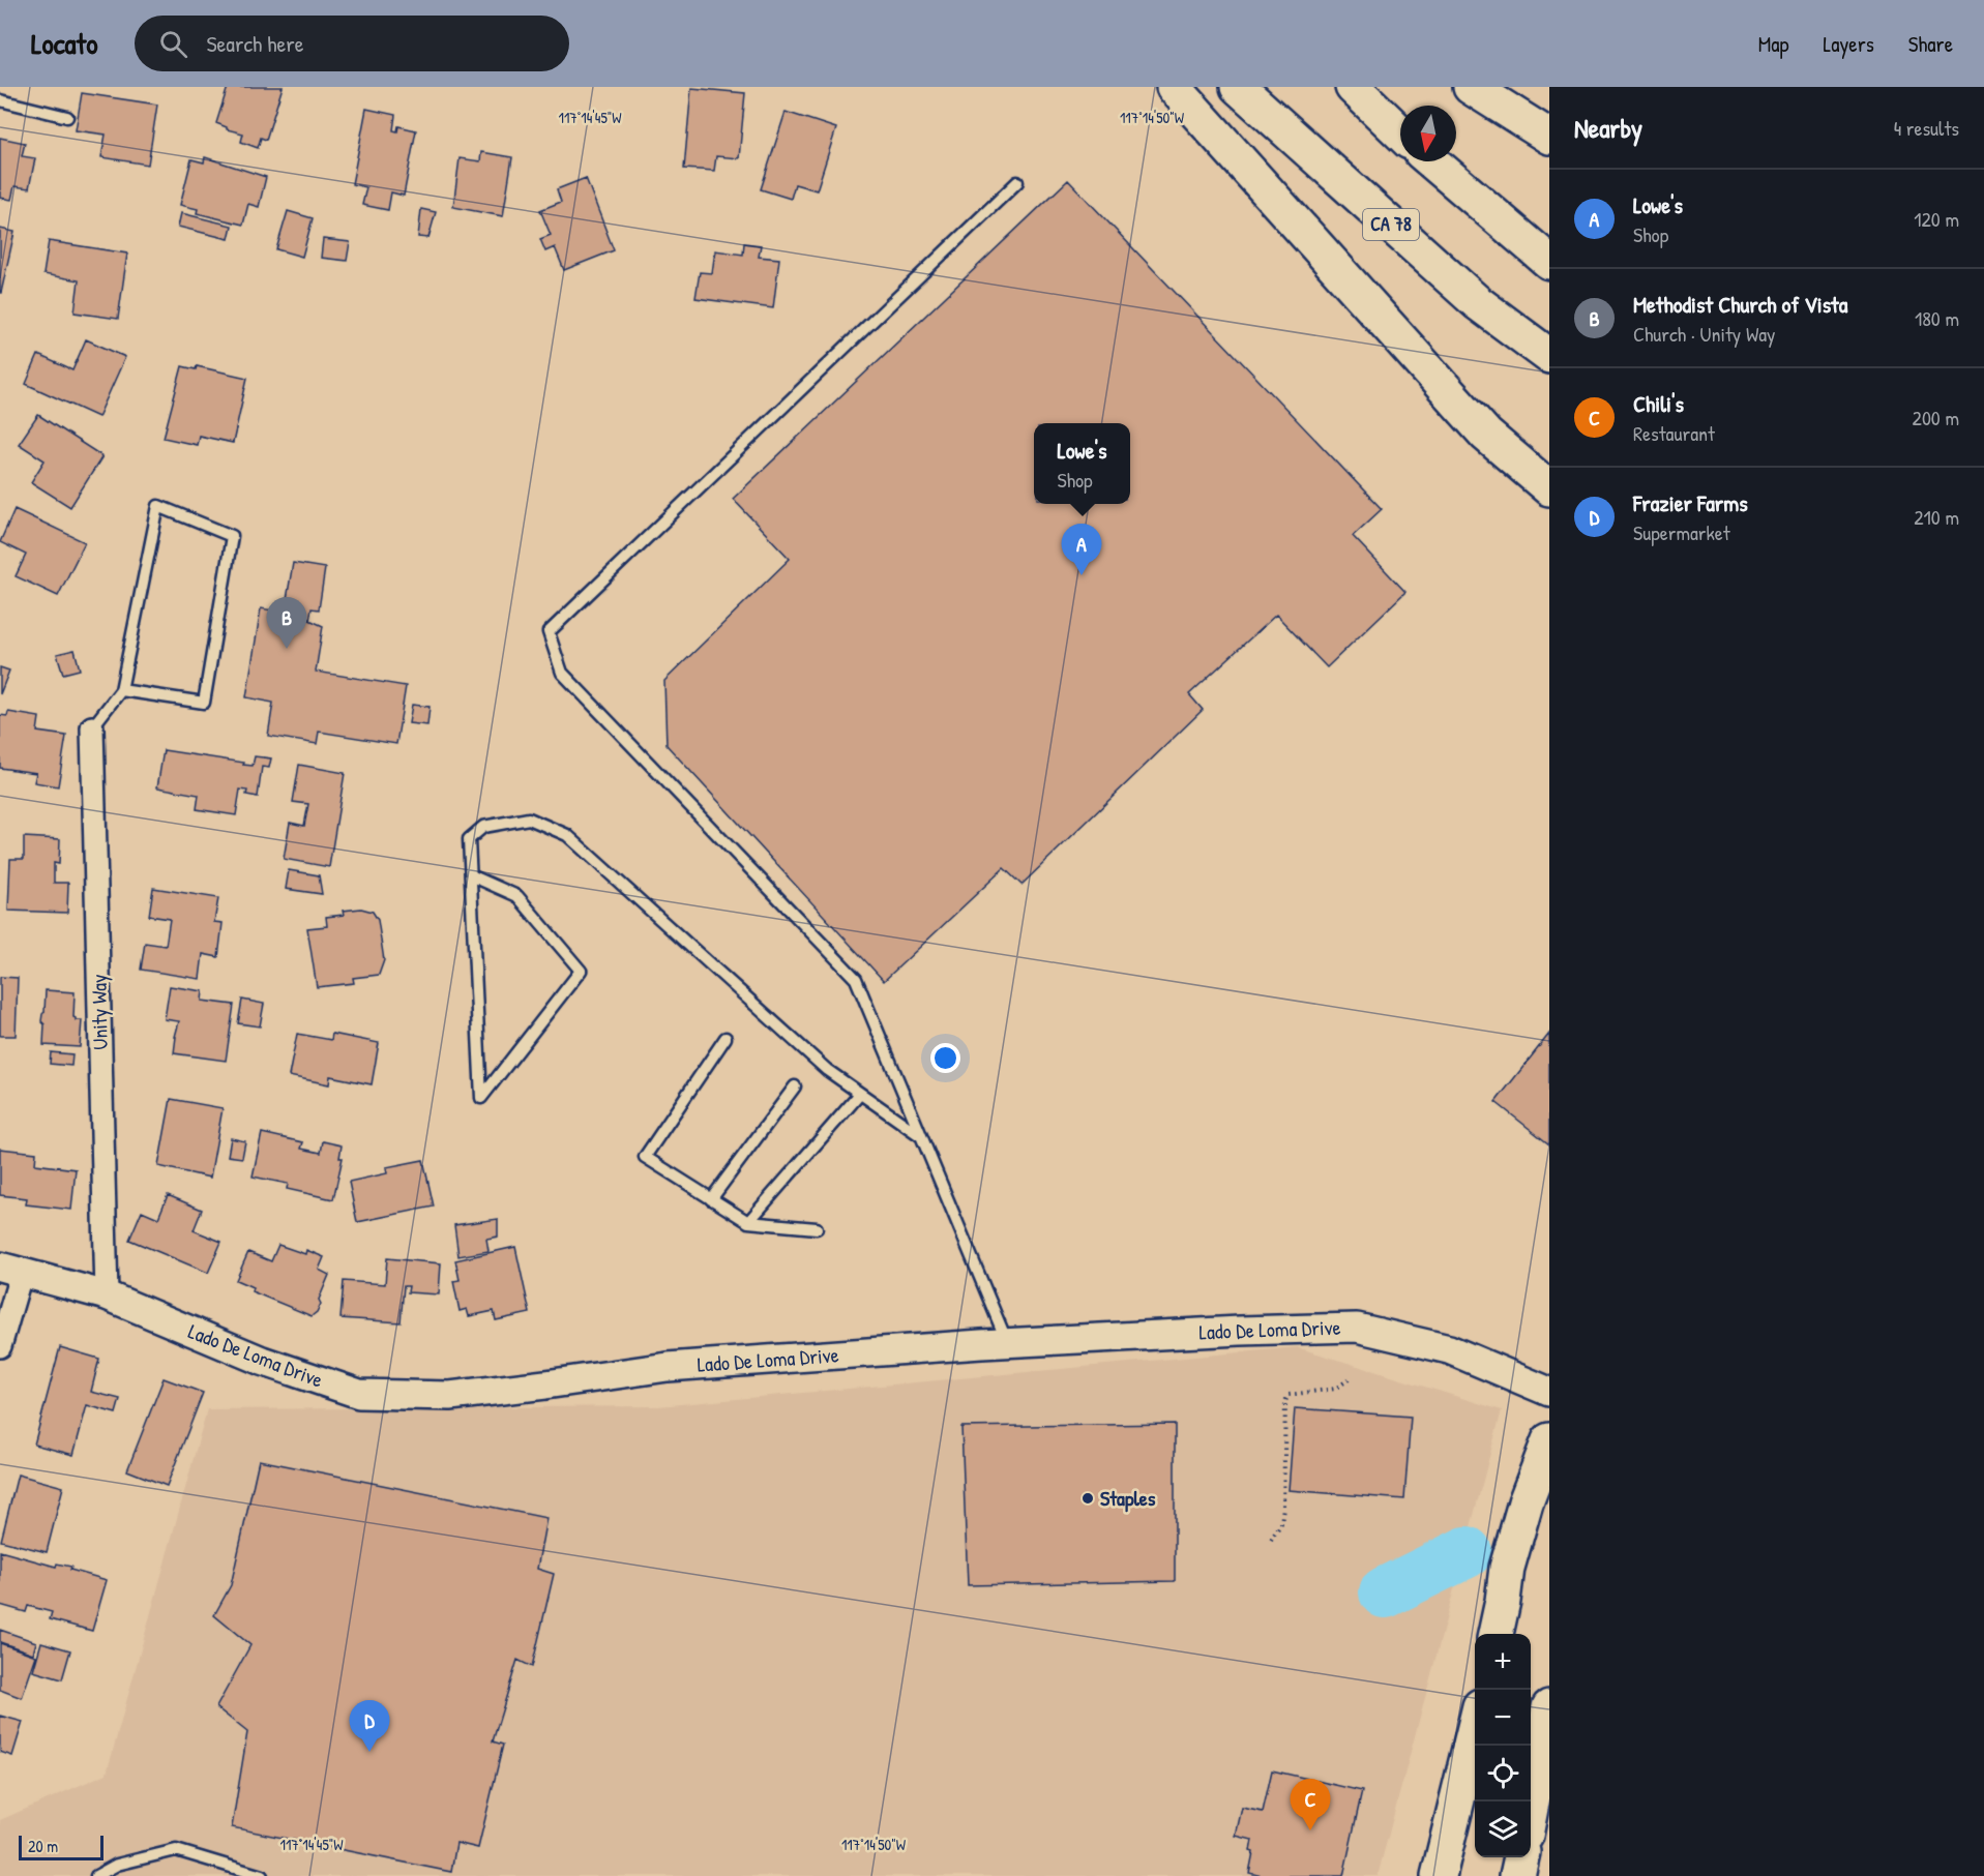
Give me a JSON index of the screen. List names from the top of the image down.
{
  "streets": {
    "main road": ["CA 78"],
    "street": ["Unity Way", "Lado De Loma Drive"]
  },
  "crossings": [
    ["Unity Way", "Lado De Loma Drive"]
  ],
  "places": ["Staples"],
  "scale_bar": "20 m",
  "north": "bottom",
  "page": {
    "header": "Locato",
    "search": "Search here",
    "nav": ["Map", "Layers", "Share"],
    "heading": ["Nearby", "4 results"],
    "list": [
      {
        "mark": "A",
        "name": "Lowe's",
        "note": "Shop",
        "value": "120 m"
      },
      {
        "mark": "B",
        "name": "Methodist Church of Vista",
        "note": "Church · Unity Way",
        "value": "180 m"
      },
      {
        "mark": "C",
        "name": "Chili's",
        "note": "Restaurant",
        "value": "200 m"
      },
      {
        "mark": "D",
        "name": "Frazier Farms",
        "note": "Supermarket",
        "value": "210 m"
      }
    ],
    "popup": ["Lowe's", "Shop"],
    "pins": [
      "A",
      "B",
      "D",
      "C"
    ],
    "map_buttons": ["+", "−"],
    "scale": "20 m"
  },
  "coordinates": ["117°14'45\"W", "117°14'50\"W"]
}
